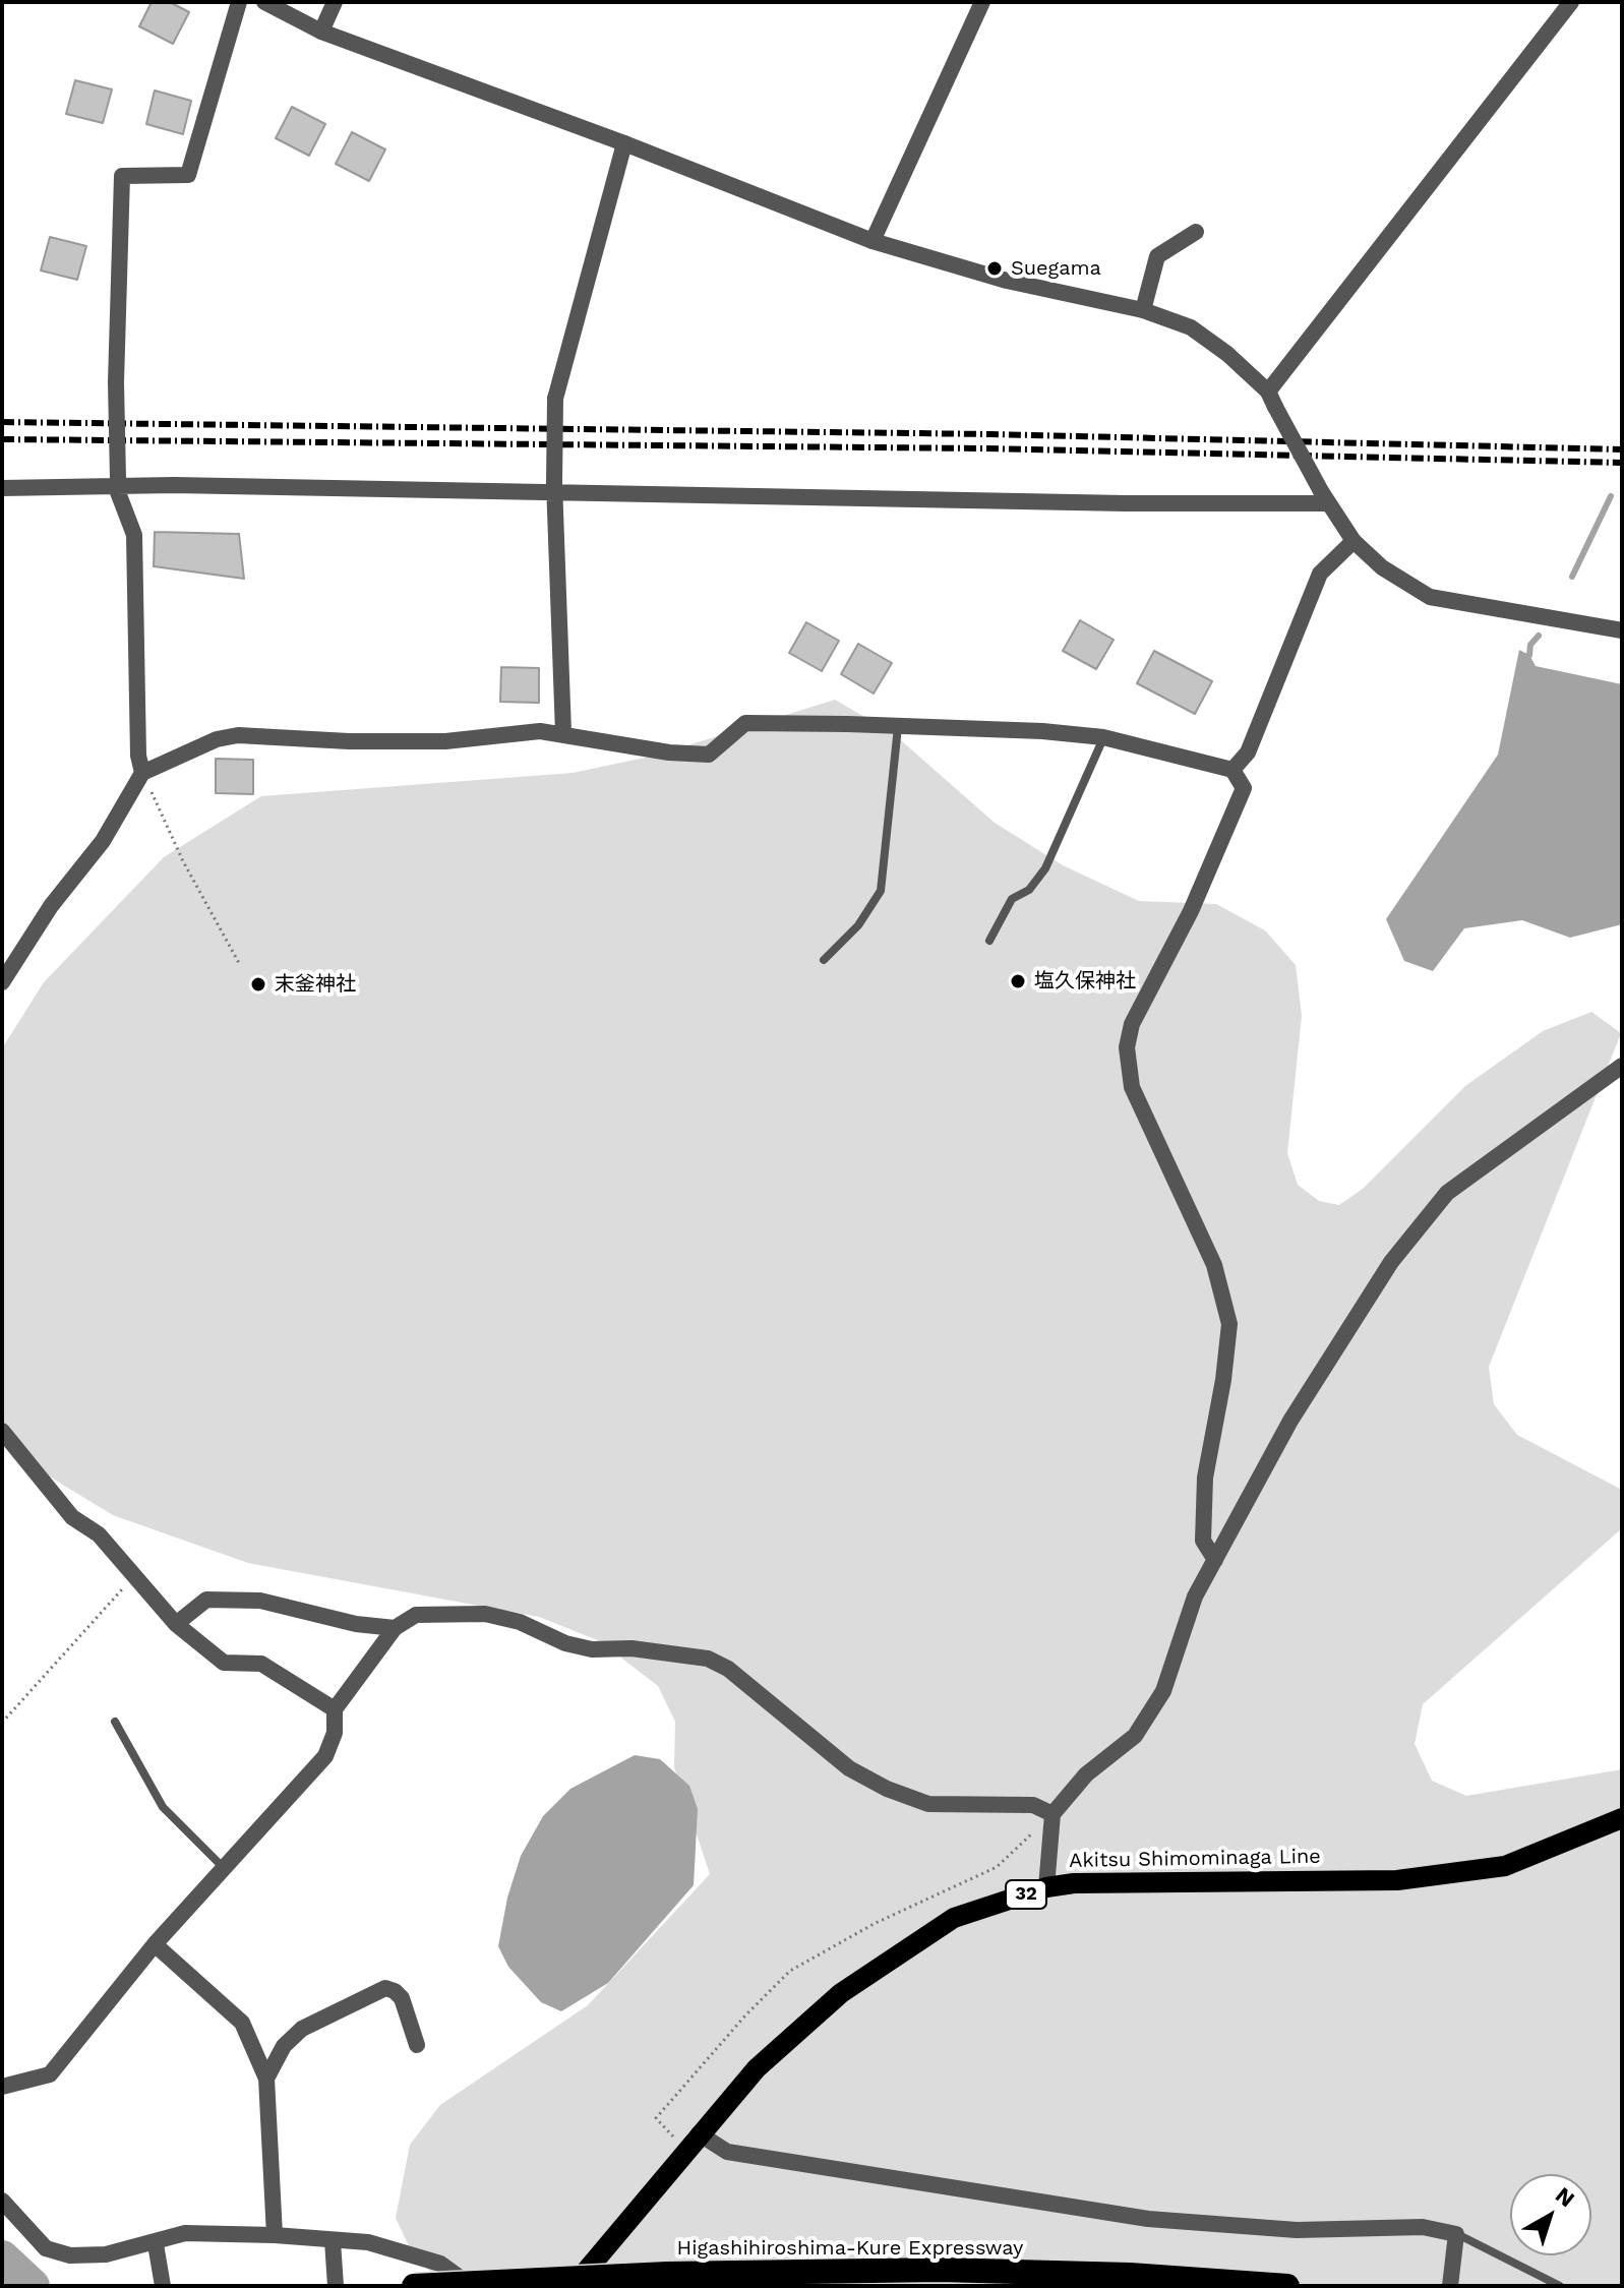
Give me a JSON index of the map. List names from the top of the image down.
{
  "streets": {
    "highway": ["Higashihiroshima-Kure Expressway"],
    "main road": ["Akitsu Shimominaga Line", "32"]
  },
  "places": ["Suegama", "塩久保神社", "末釜神社"],
  "north": "top right"
}
